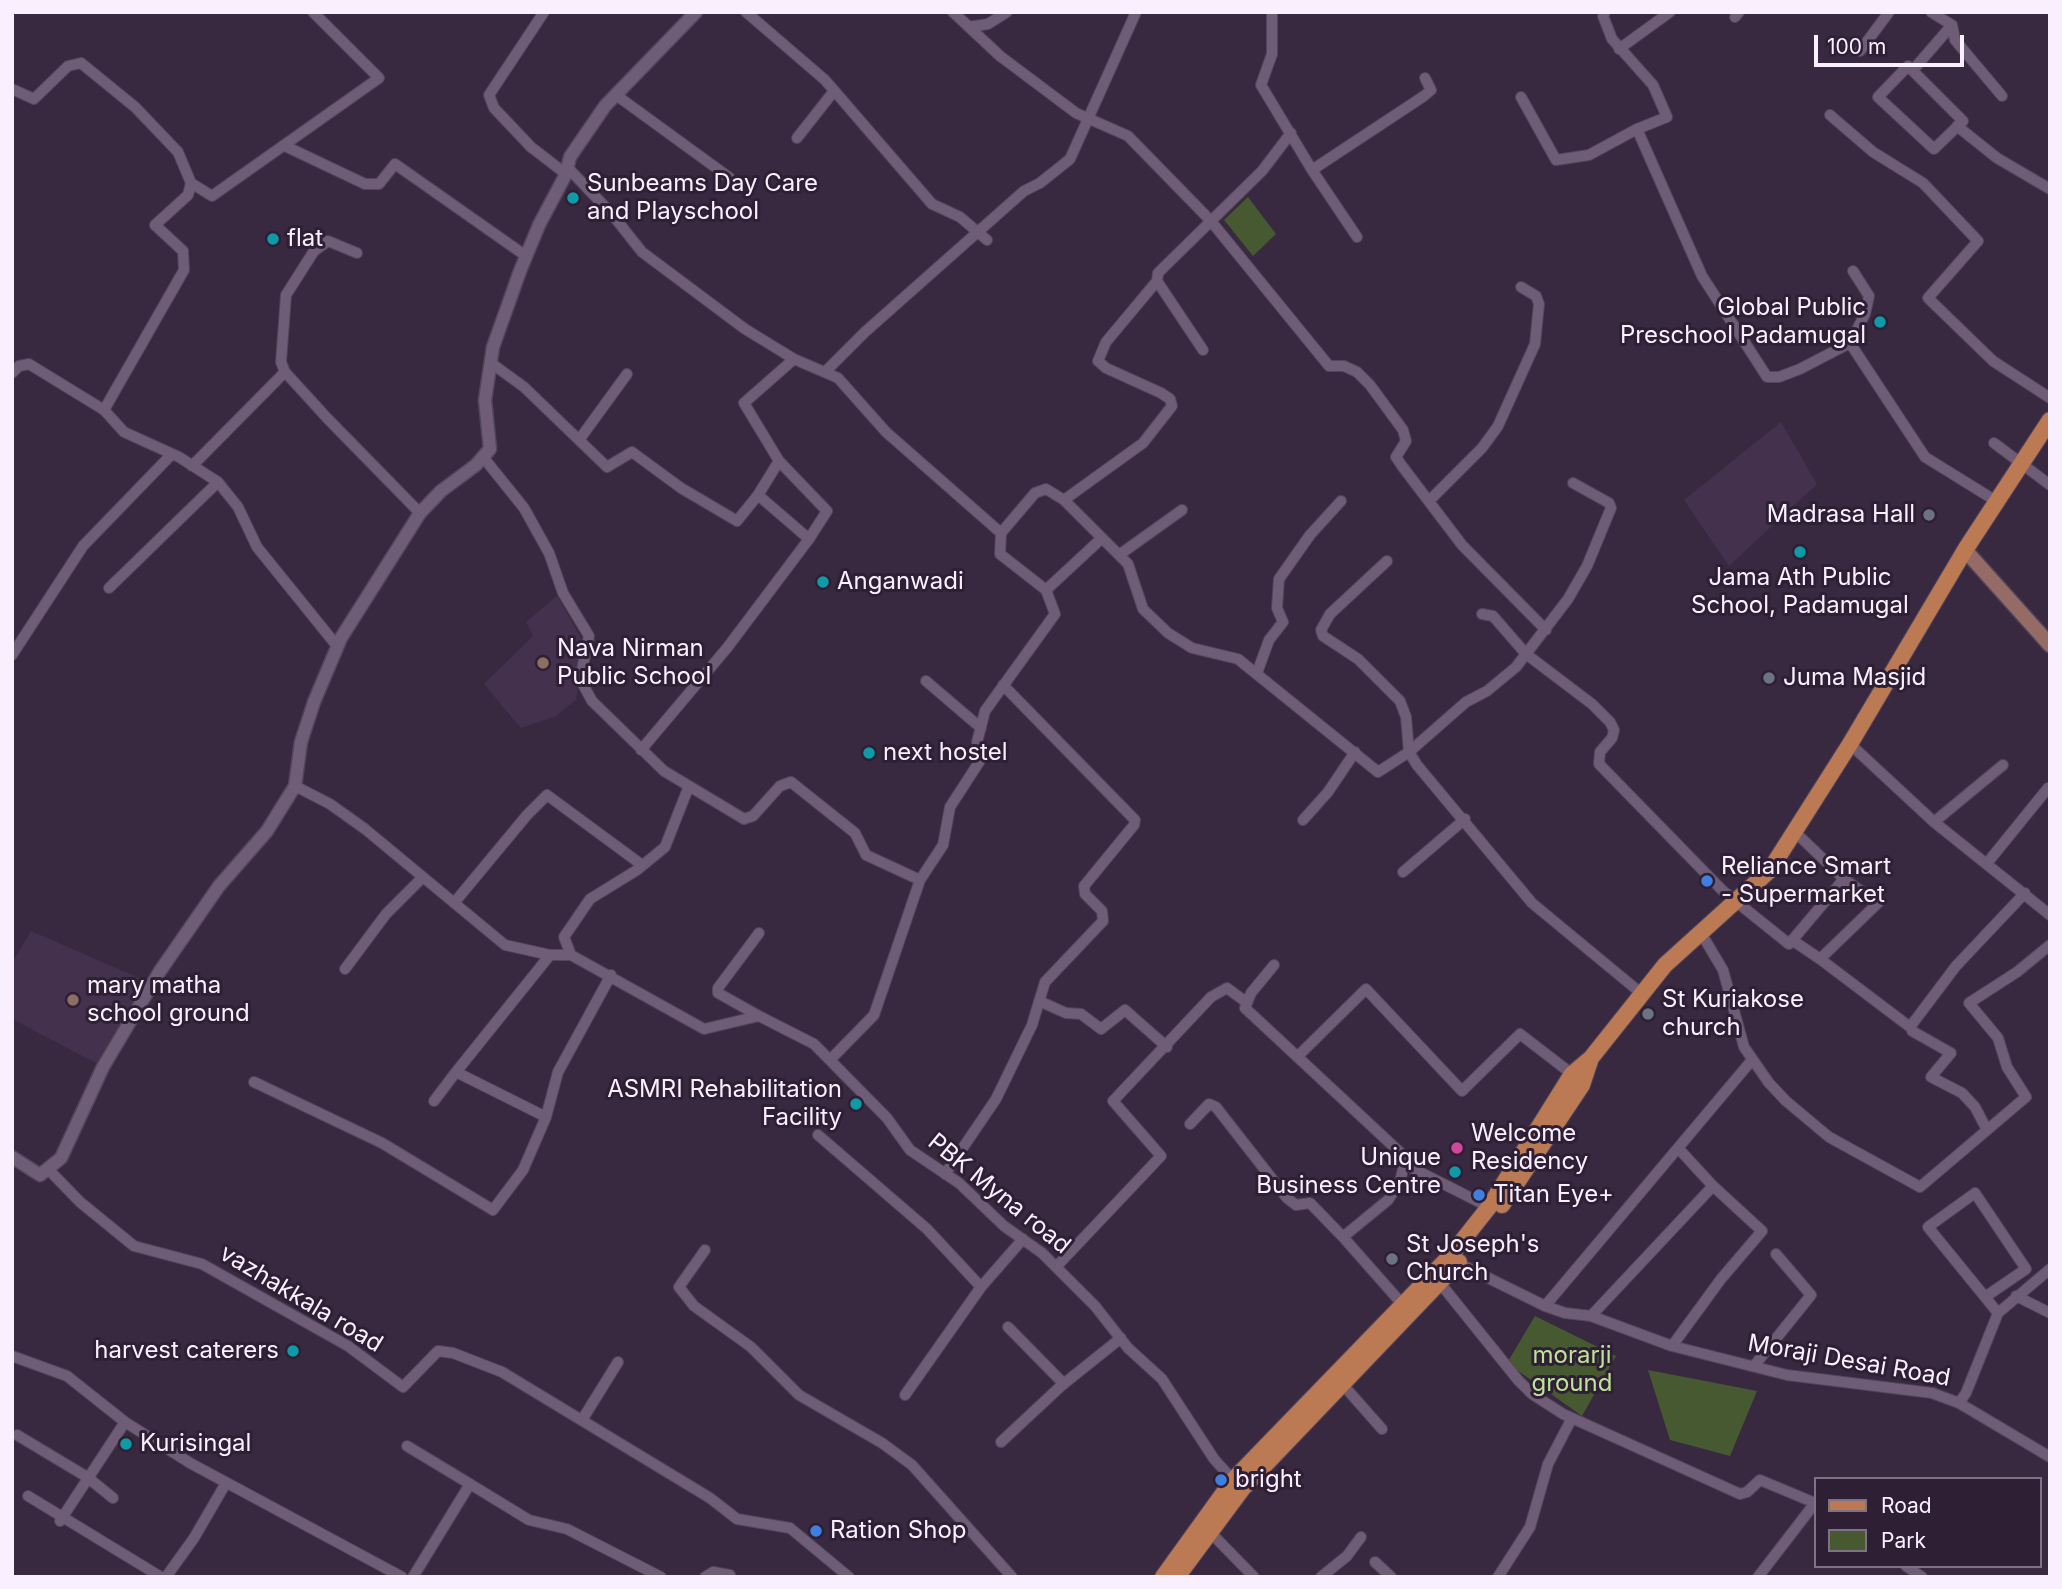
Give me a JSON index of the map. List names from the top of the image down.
{
  "streets": {
    "street": ["PBK Myna road", "vazhakkala road", "Moraji Desai Road"]
  },
  "parks": ["morarji ground"],
  "places": [
    "Sunbeams Day Care and Playschool",
    "flat",
    "Global Public Preschool Padamugal",
    "Madrasa Hall",
    "Jama Ath Public School, Padamugal",
    "Anganwadi",
    "Nava Nirman Public School",
    "Juma Masjid",
    "next hostel",
    "Reliance Smart - Supermarket",
    "mary matha school ground",
    "St Kuriakose church",
    "ASMRI Rehabilitation Facility",
    "Welcome Residency",
    "Unique Business Centre",
    "Titan Eye+",
    "St Joseph's Church",
    "harvest caterers",
    "Kurisingal",
    "bright",
    "Ration Shop"
  ],
  "legend": ["Road", "Park"],
  "scale_bar": "100 m"
}
